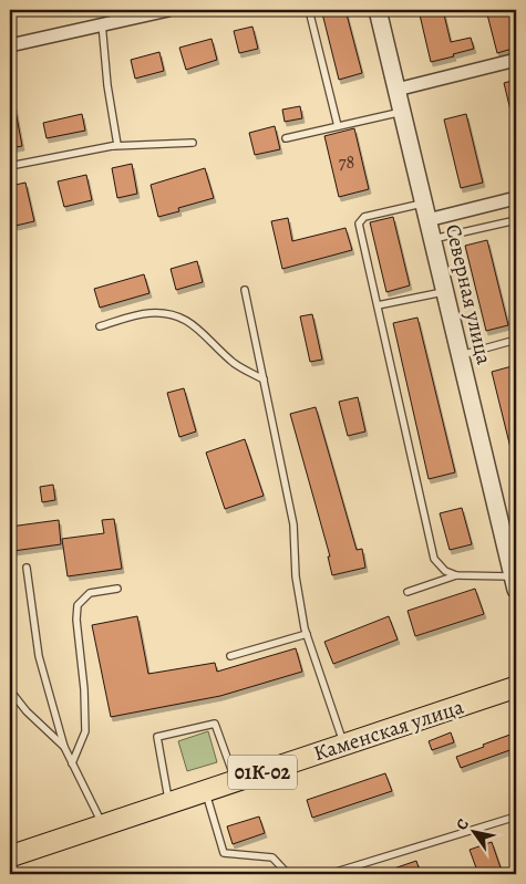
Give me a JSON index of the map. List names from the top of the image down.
{
  "streets": {
    "main road": ["Каменская улица", "01К-02"],
    "street": ["Северная улица"]
  },
  "house_numbers": ["78"],
  "north": "top left"
}
